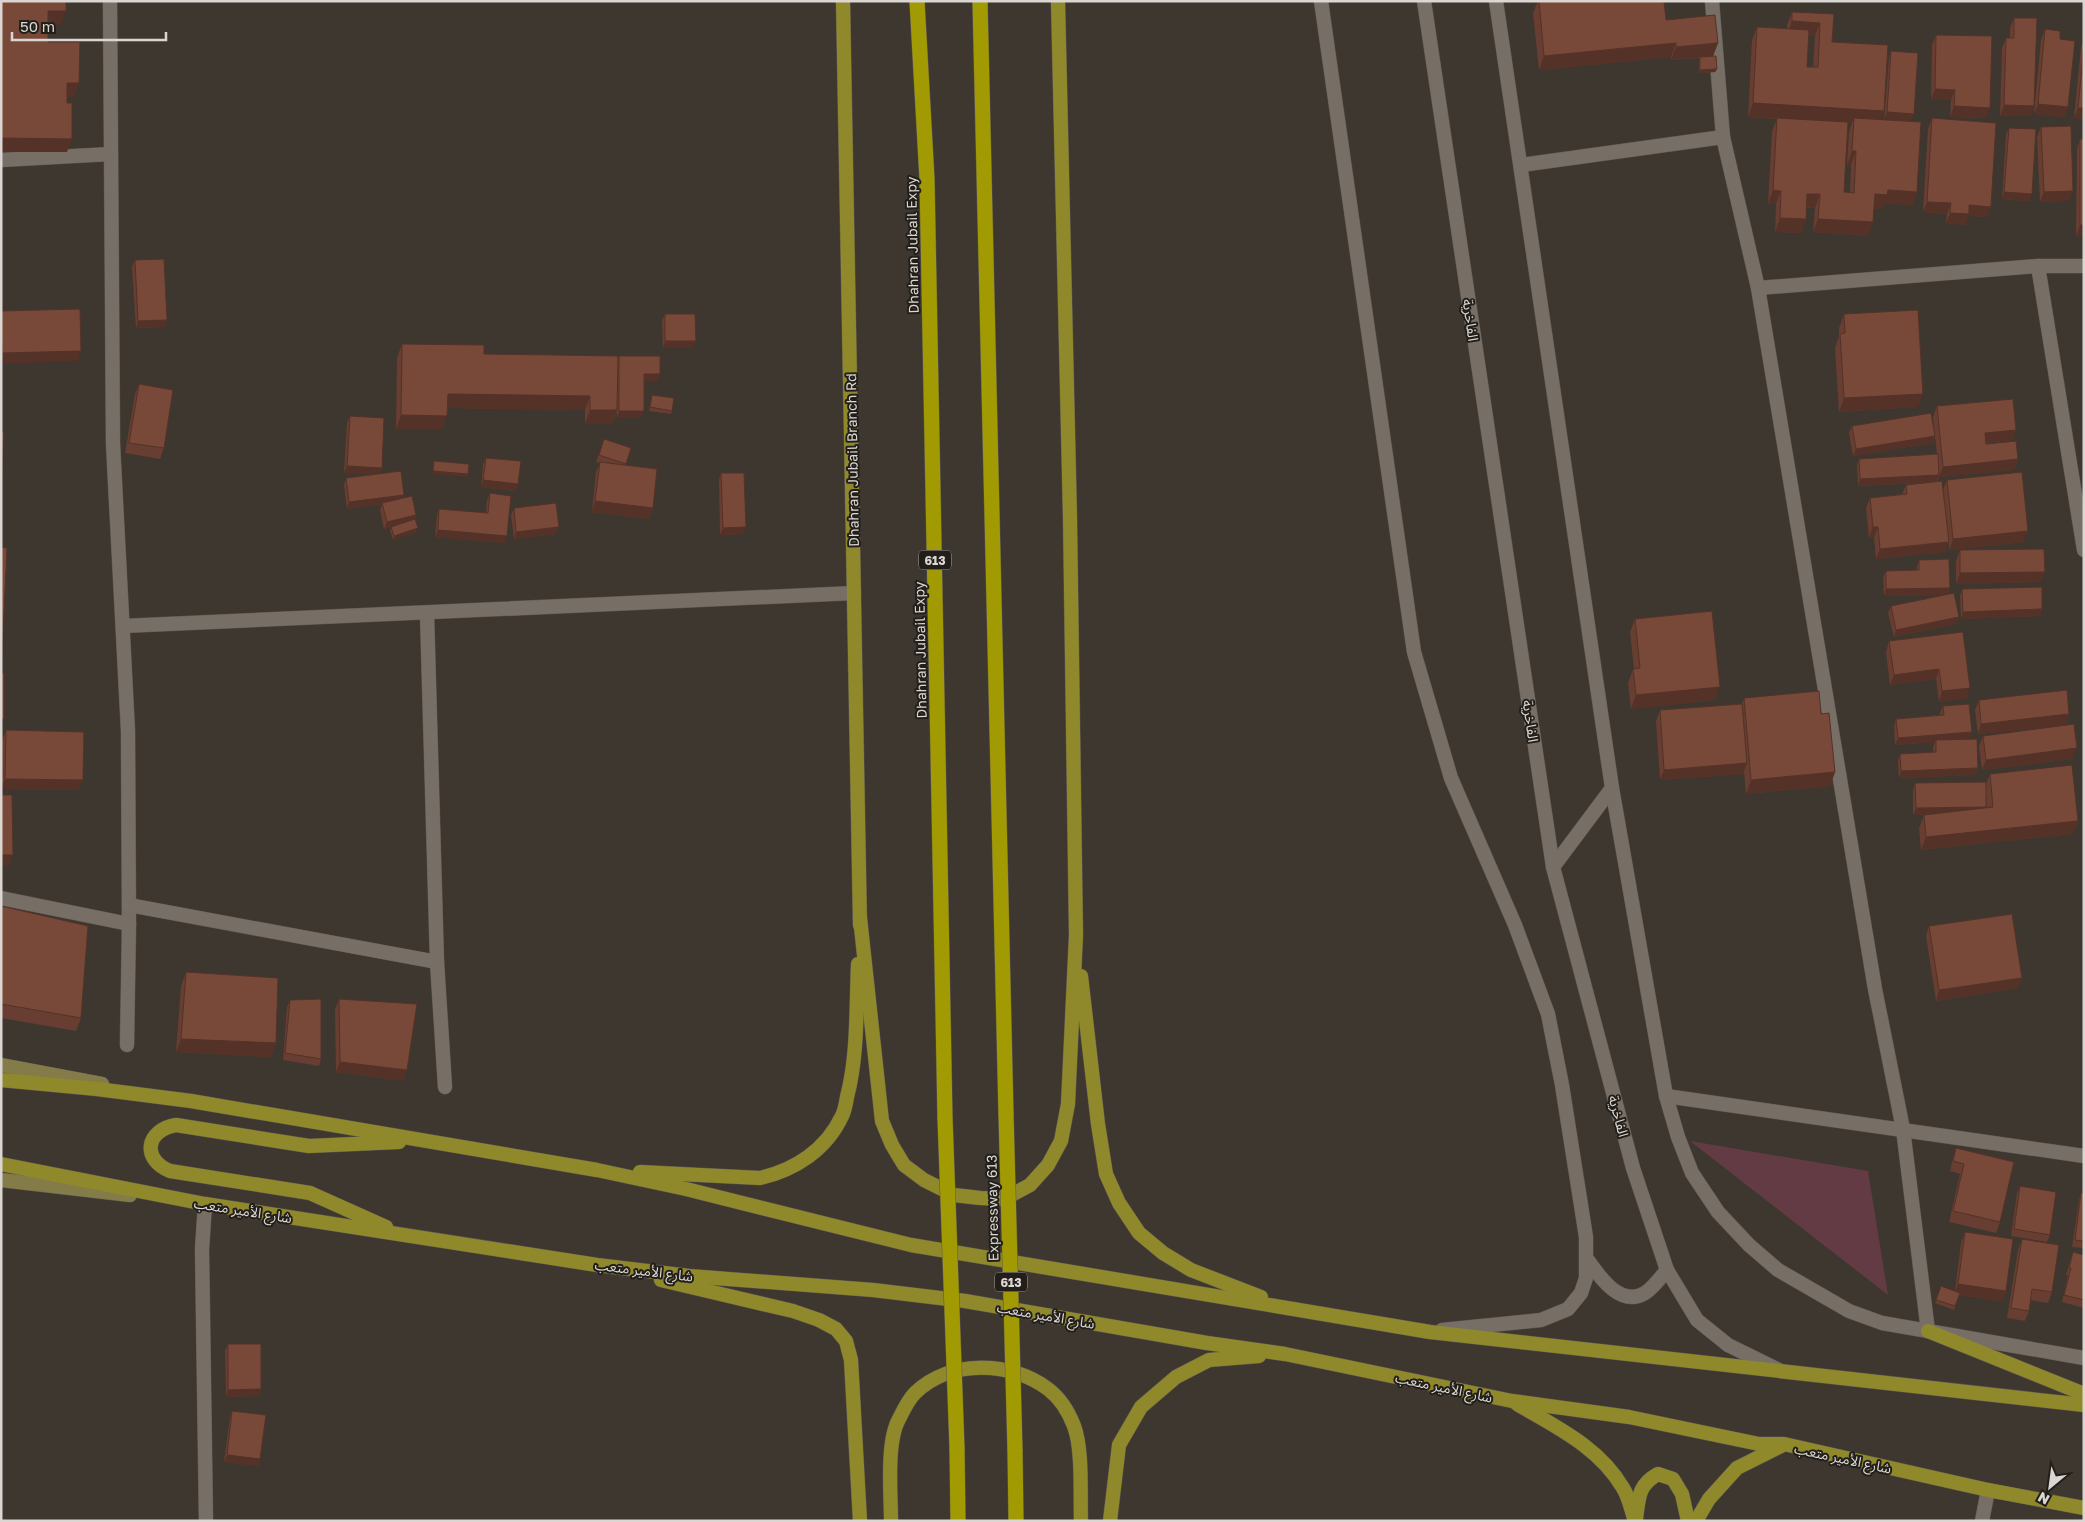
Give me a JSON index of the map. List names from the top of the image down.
{
  "streets": {
    "highway": ["Dhahran Jubail Expy", "613", "Expressway 613"],
    "main road": ["Dhahran Jubail Branch Rd", "شارع الأمير متعب"],
    "street": ["الفاخرية"]
  },
  "scale_bar": "50 m",
  "north": "bottom left"
}
